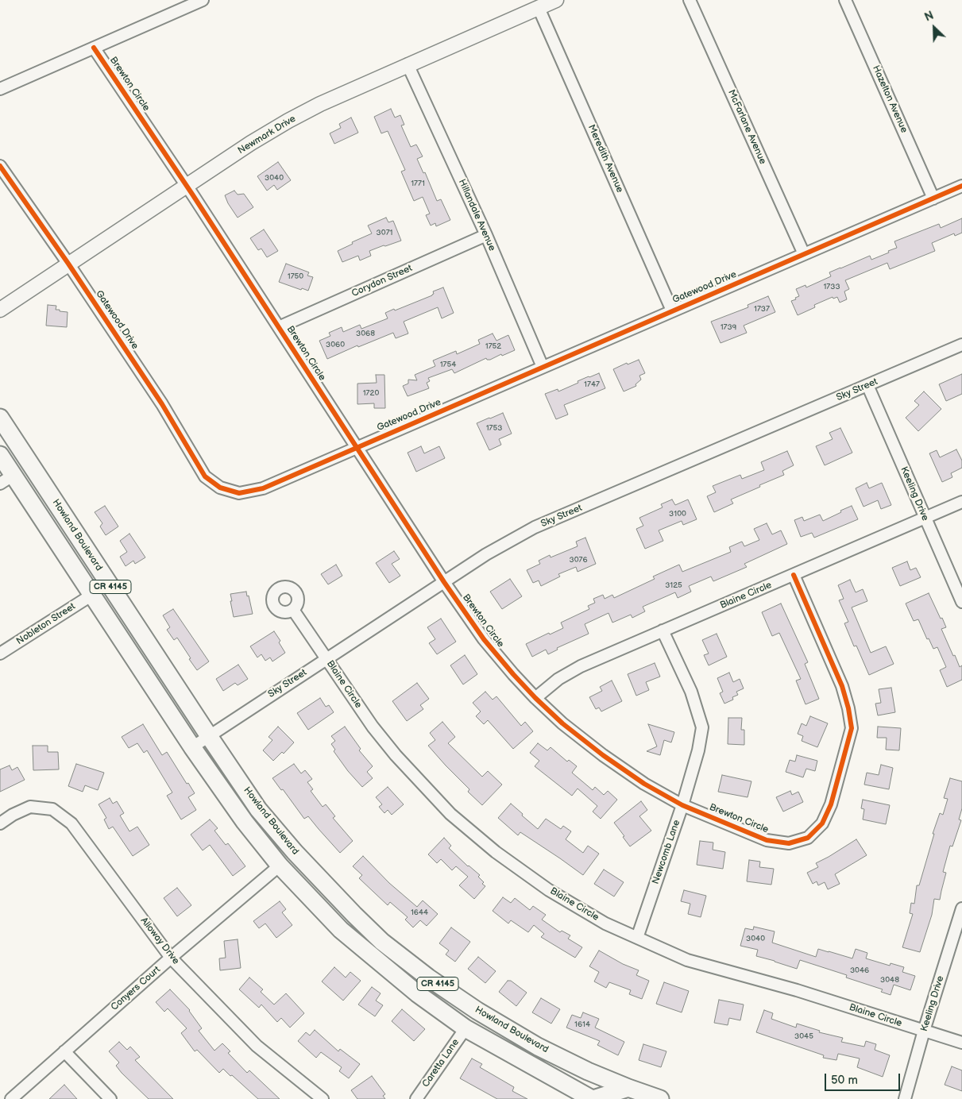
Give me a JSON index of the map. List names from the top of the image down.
{
  "streets": {
    "main road": ["Howland Boulevard", "CR 4145"],
    "street": [
      "Brewton Circle",
      "Hazelton Avenue",
      "McFarlane Avenue",
      "Newmark Drive",
      "Meredith Avenue",
      "Hillandale Avenue",
      "Corydon Street",
      "Gatewood Drive",
      "Sky Street",
      "Keeling Drive",
      "Blaine Circle",
      "Nobleton Street",
      "Newcomb Lane",
      "Alloway Drive",
      "Conyers Court",
      "Caretta Lane"
    ]
  },
  "crossings": [
    ["Brewton Circle", "Newmark Drive"],
    ["Brewton Circle", "Corydon Street"],
    ["Brewton Circle", "Gatewood Drive"],
    ["Brewton Circle", "Sky Street"],
    ["Brewton Circle", "Blaine Circle"],
    ["Brewton Circle", "Newcomb Lane"],
    ["Hazelton Avenue", "Gatewood Drive"],
    ["McFarlane Avenue", "Gatewood Drive"],
    ["Newmark Drive", "Meredith Avenue"],
    ["Newmark Drive", "Hillandale Avenue"],
    ["Newmark Drive", "Gatewood Drive"],
    ["Meredith Avenue", "Gatewood Drive"],
    ["Hillandale Avenue", "Corydon Street"],
    ["Hillandale Avenue", "Gatewood Drive"],
    ["Sky Street", "Keeling Drive"],
    ["Sky Street", "Howland Boulevard"],
    ["Sky Street", "Blaine Circle"],
    ["Keeling Drive", "Blaine Circle"],
    ["Howland Boulevard", "Nobleton Street"],
    ["Howland Boulevard", "Conyers Court"],
    ["Howland Boulevard", "Caretta Lane"],
    ["Blaine Circle", "Newcomb Lane"],
    ["Alloway Drive", "Conyers Court"]
  ],
  "house_numbers": [
    "3040",
    "1771",
    "3071",
    "1750",
    "1733",
    "1737",
    "1739",
    "3068",
    "3060",
    "1752",
    "1754",
    "1747",
    "1720",
    "1753",
    "3100",
    "3076",
    "3125",
    "1644",
    "3040",
    "3046",
    "3048",
    "1614",
    "3045"
  ],
  "scale_bar": "50 m",
  "north": "top left"
}
